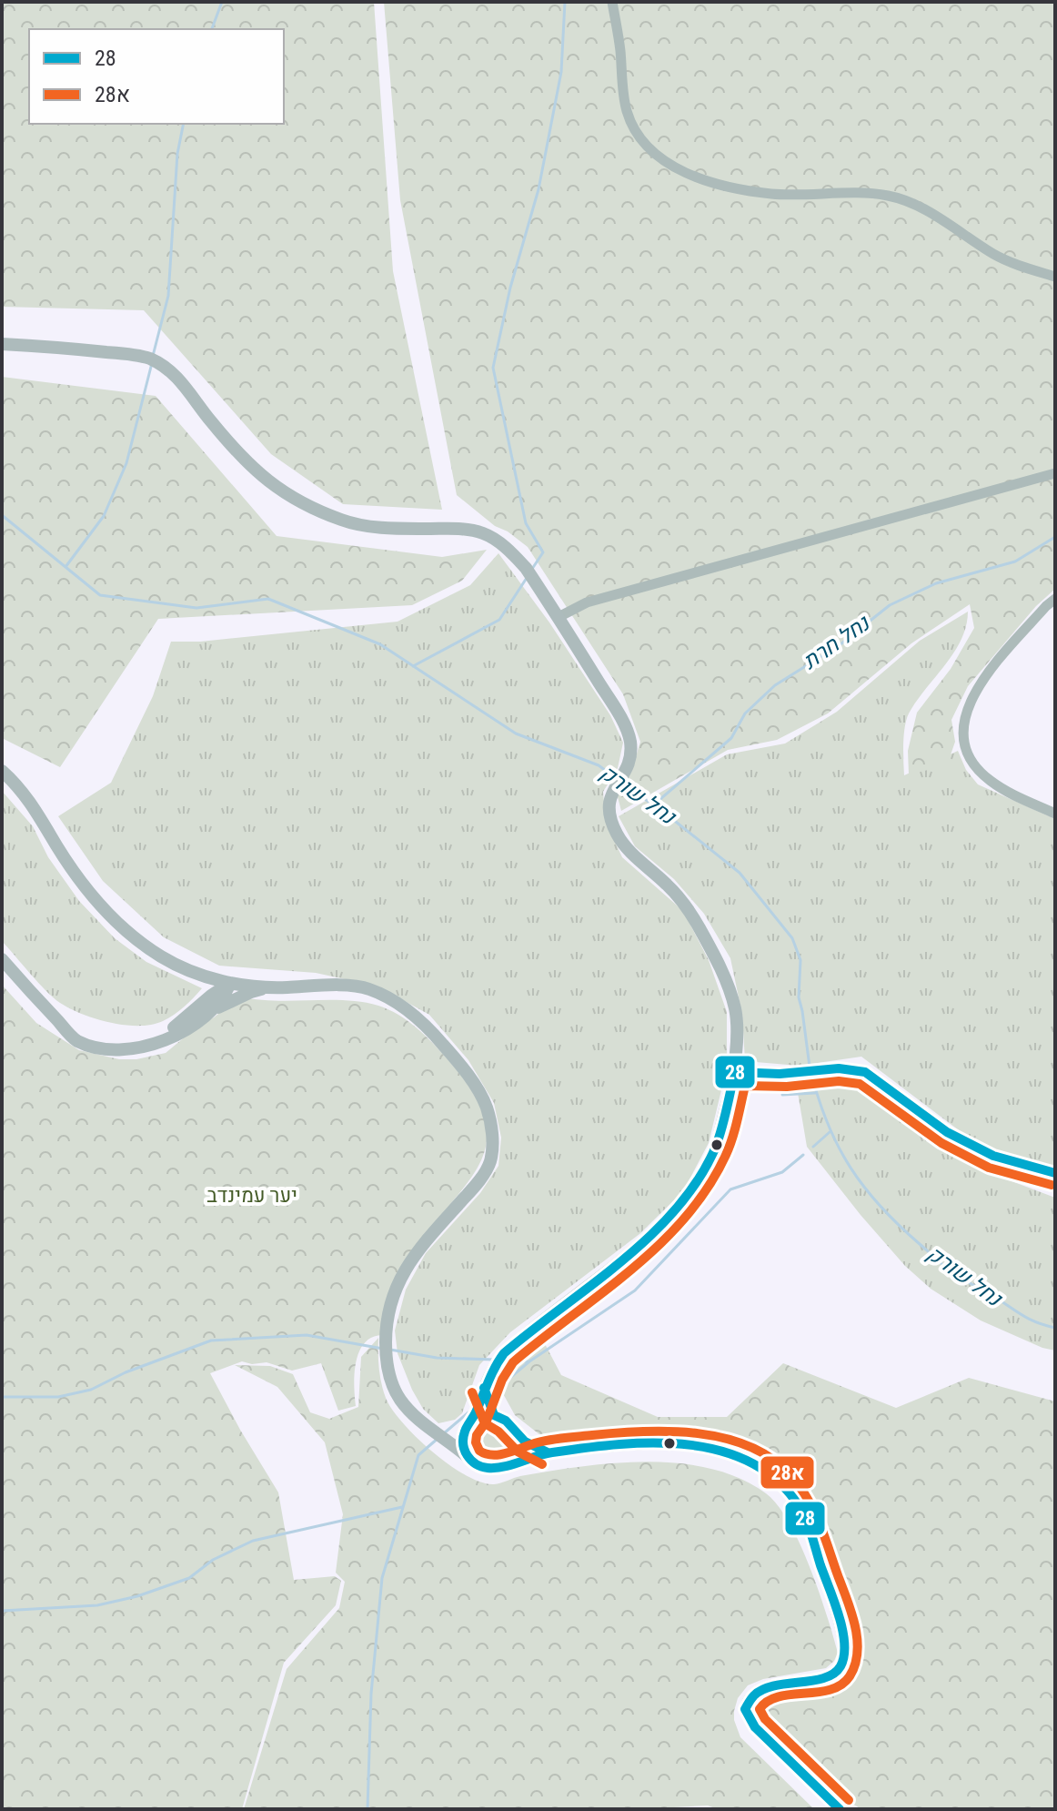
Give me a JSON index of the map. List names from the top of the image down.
{
  "water": ["נחל חרת", "נחל שורק"],
  "parks": ["יער עמינדב"],
  "lines": ["transit line 28", "transit line 28א"],
  "legend": ["28", "28א"]
}
